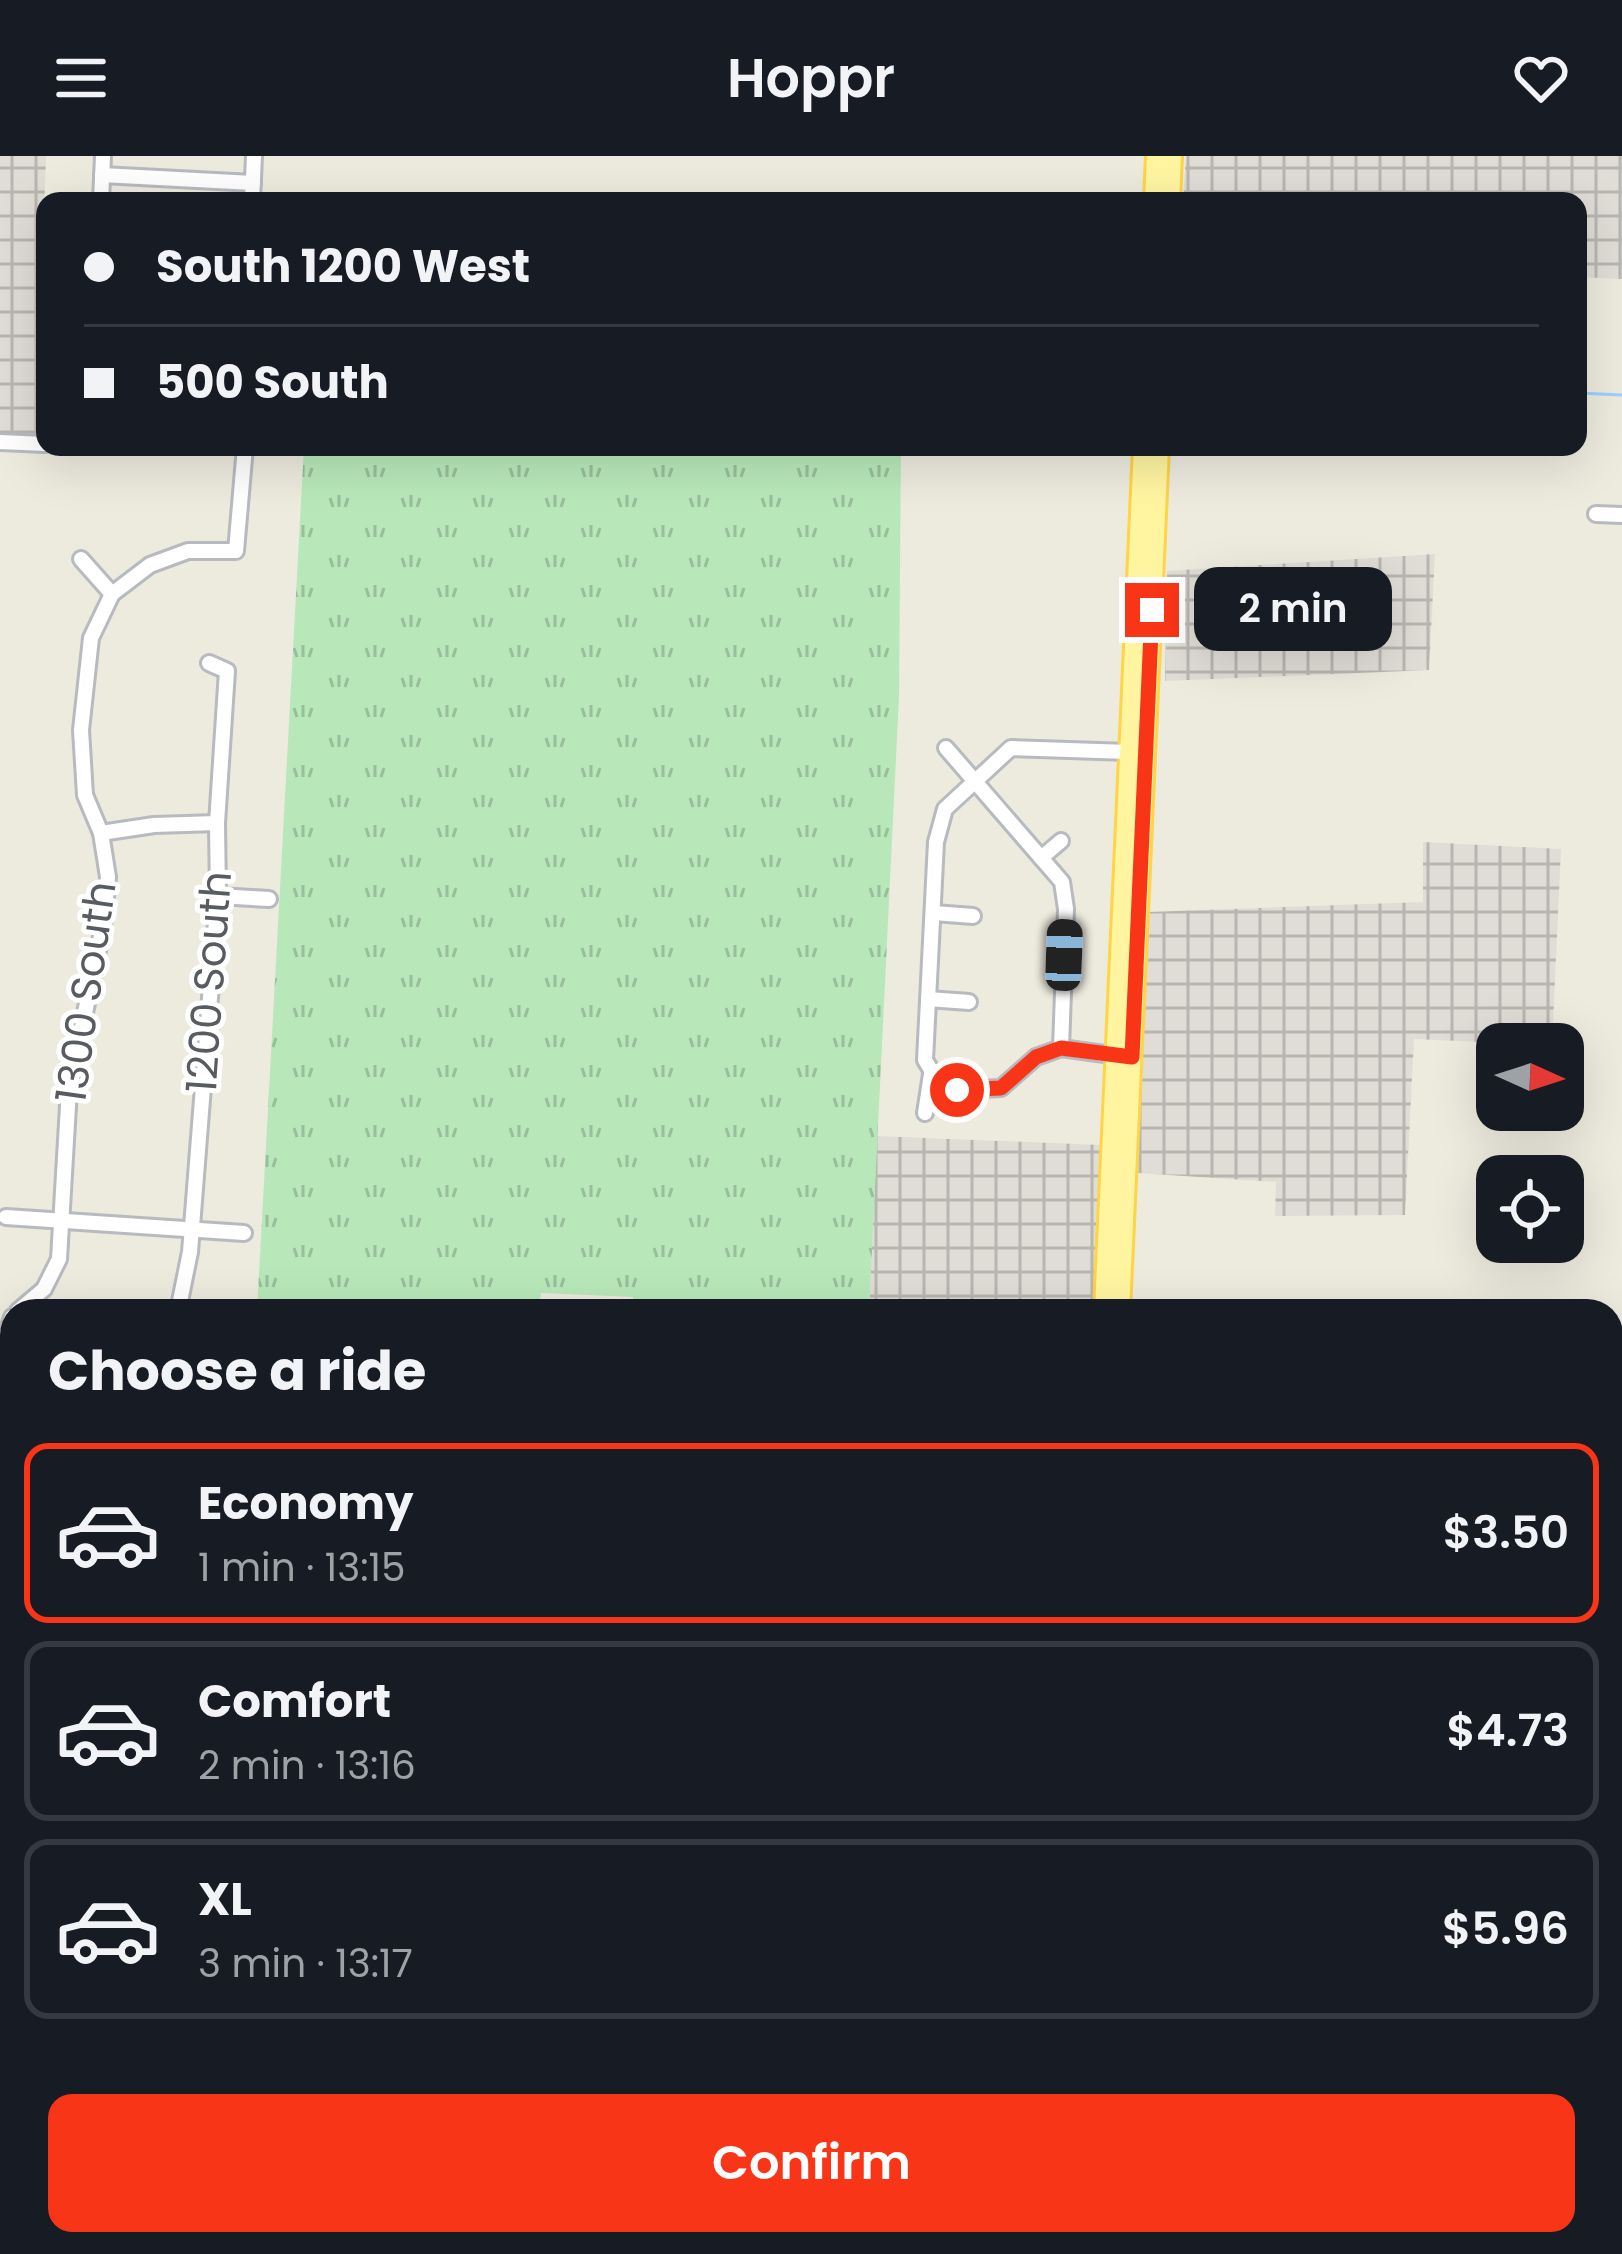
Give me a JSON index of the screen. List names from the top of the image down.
{
  "streets": {
    "street": ["1200 South", "1300 South"]
  },
  "north": "right",
  "page": {
    "header": "Hoppr",
    "banner": ["South 1200 West", "500 South"],
    "bubble": "2 min",
    "heading": "Choose a ride",
    "list": [
      {
        "name": "Economy",
        "note": "1 min · 13:15",
        "value": "$3.50"
      },
      {
        "name": "Comfort",
        "note": "2 min · 13:16",
        "value": "$4.73"
      },
      {
        "name": "XL",
        "note": "3 min · 13:17",
        "value": "$5.96"
      }
    ],
    "buttons": "Confirm"
  }
}
